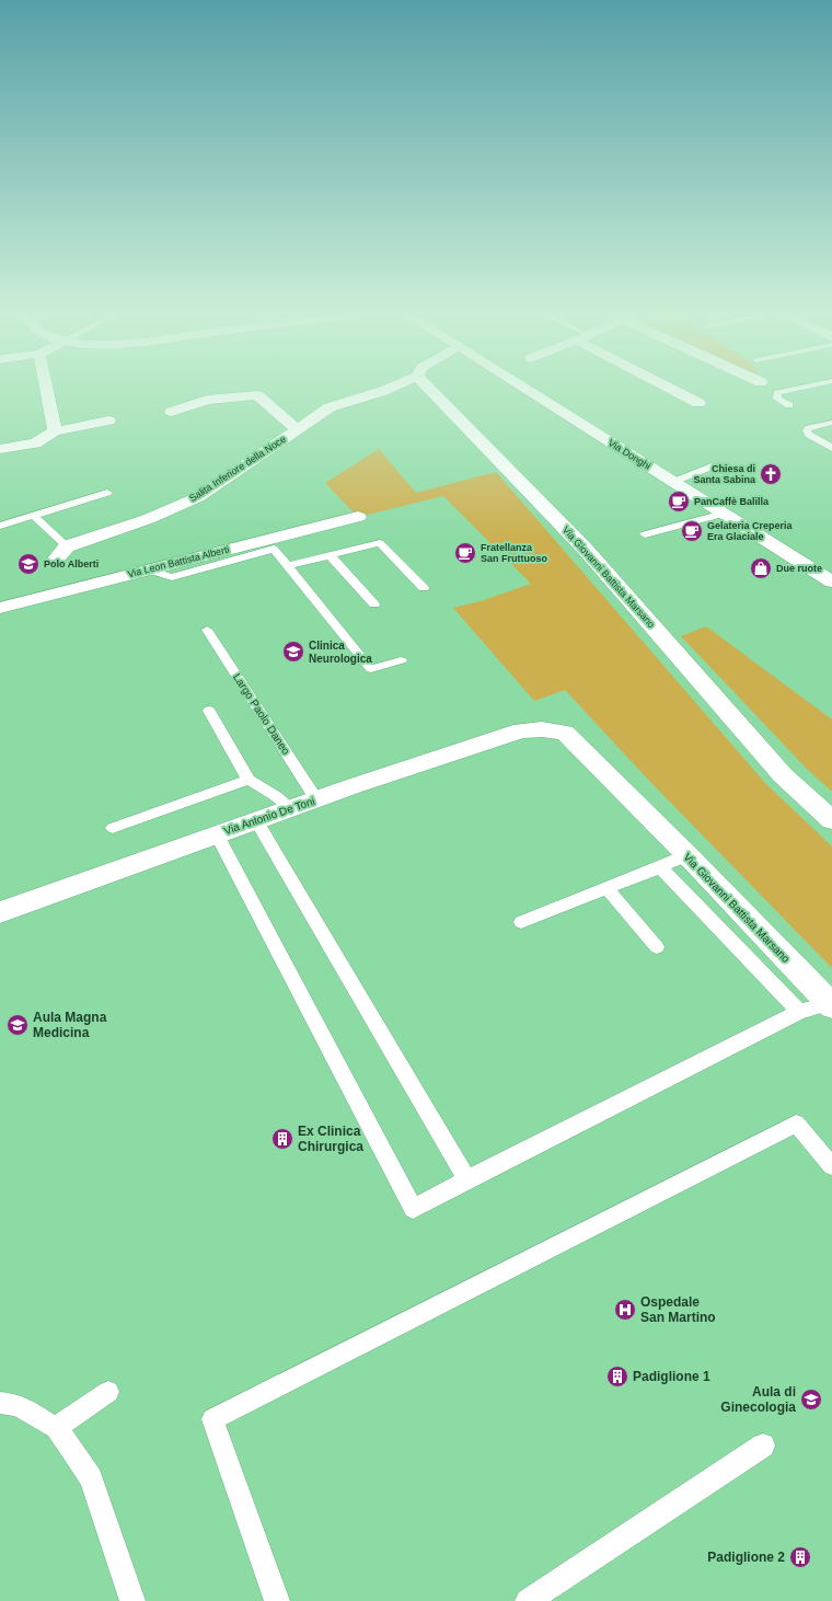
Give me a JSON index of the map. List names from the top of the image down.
{
  "streets": {
    "street": [
      "Via Donghi",
      "Salita Inferiore della Noce",
      "Via Leon Battista Alberti",
      "Via Giovanni Battista Marsano",
      "Via Antonio De Toni"
    ],
    "lane": ["Largo Paolo Daneo"]
  },
  "crossings": [
    ["Via Giovanni Battista Marsano", "Via Antonio De Toni"],
    ["Largo Paolo Daneo", "Via Antonio De Toni"]
  ],
  "places": {
    "church": ["Chiesa di Santa Sabina"],
    "cafe": ["PanCaffè Balilla", "Gelateria Creperia Era Glaciale", "Fratellanza San Fruttuoso"],
    "school or university": [
      "Polo Alberti",
      "Clinica Neurologica",
      "Aula Magna Medicina",
      "Aula di Ginecologia"
    ],
    "shop": ["Due ruote"],
    "building": ["Ex Clinica Chirurgica", "Padiglione 1", "Padiglione 2"],
    "hospital": ["Ospedale San Martino"]
  }
}
